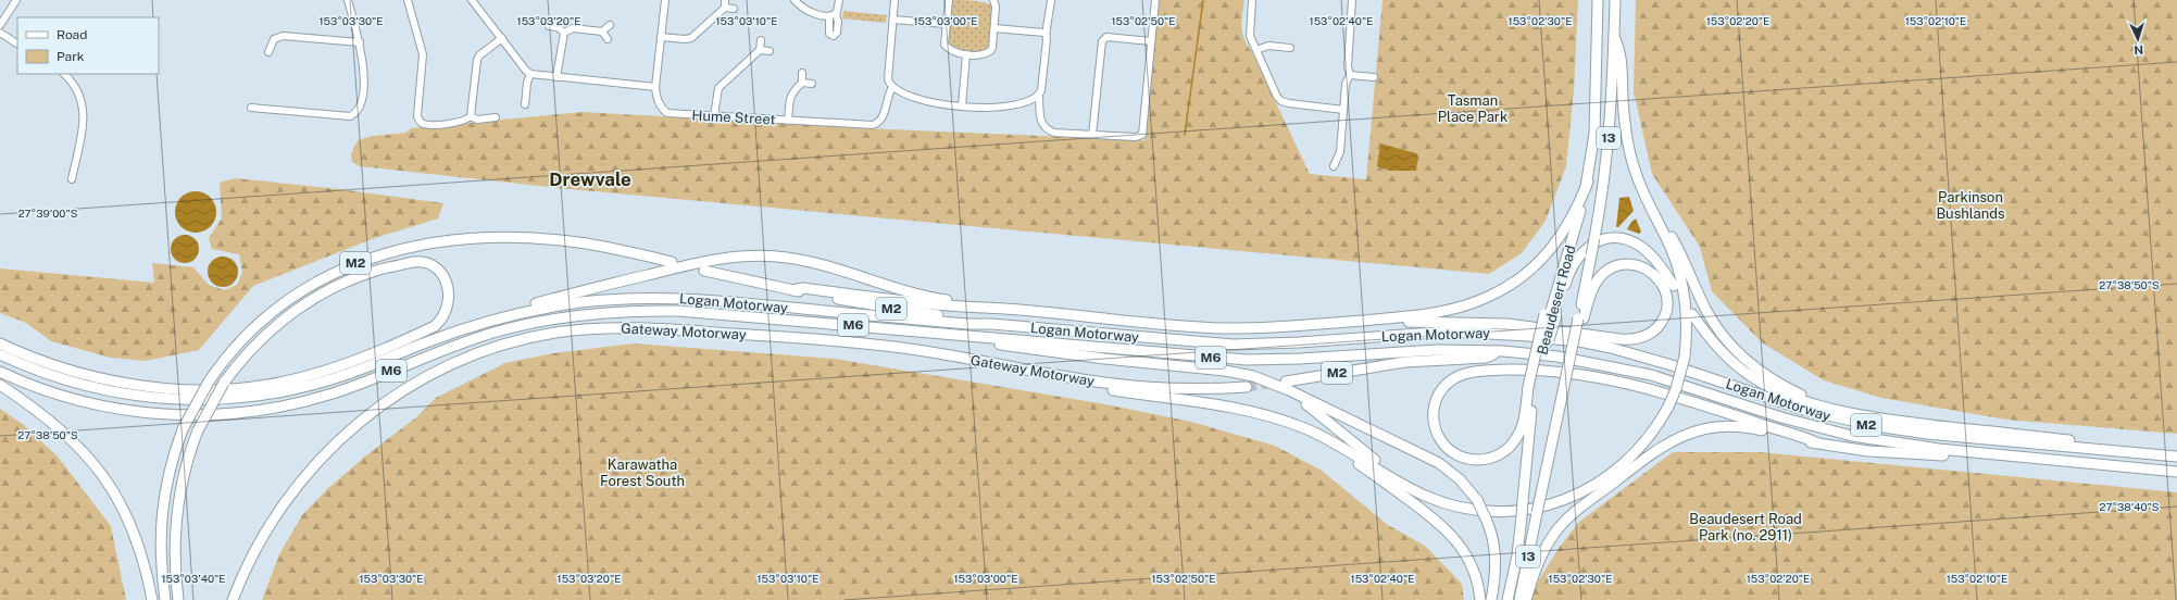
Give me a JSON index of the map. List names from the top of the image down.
{
  "streets": {
    "highway": [
      "13",
      "M2",
      "Beaudesert Road",
      "Logan Motorway",
      "M6",
      "Gateway Motorway"
    ],
    "street": ["Hume Street"]
  },
  "crossings": [
    ["M2", "Logan Motorway"]
  ],
  "districts": ["Drewvale"],
  "parks": [
    "Tasman Place Park",
    "Parkinson Bushlands",
    "Karawatha Forest South",
    "Beaudesert Road Park (no. 2911)"
  ],
  "legend": ["Road", "Park"],
  "north": "bottom",
  "coordinates": [
    "153°03'30\"E",
    "153°03'20\"E",
    "153°03'10\"E",
    "153°03'00\"E",
    "153°02'50\"E",
    "153°02'40\"E",
    "153°02'30\"E",
    "153°02'20\"E",
    "153°02'10\"E",
    "27°39'00\"S",
    "27°38'50\"S",
    "27°38'40\"S",
    "153°03'40\"E"
  ]
}
